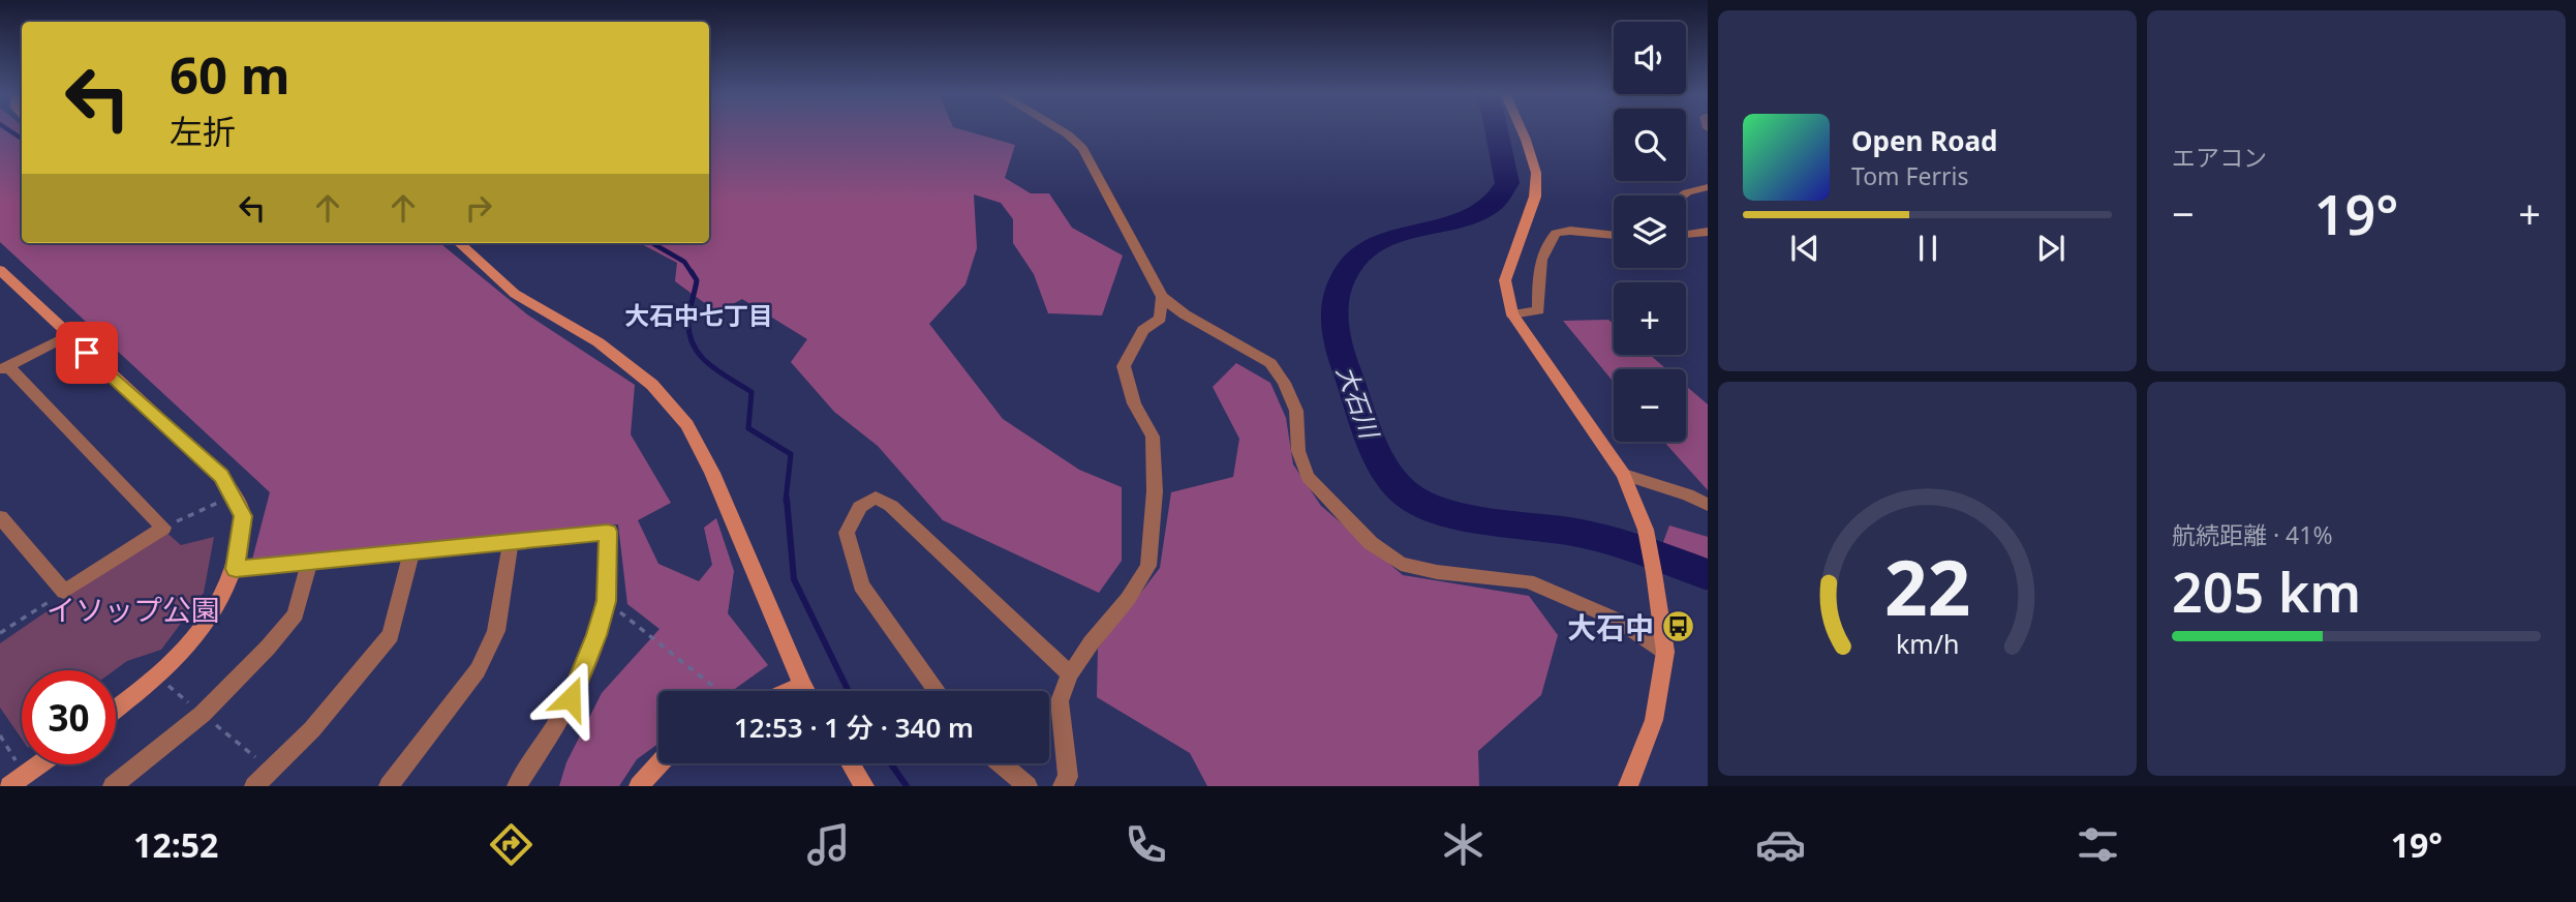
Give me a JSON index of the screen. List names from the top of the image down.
{
  "districts": ["大石中七丁目"],
  "water": ["大石川"],
  "parks": ["イソップ公園"],
  "places": {
    "bus stop": ["大石中"]
  },
  "page": {
    "tile": [
      "エアコン",
      ["航続距離 · 41%", "205 km"]
    ],
    "map_buttons": ["+", "−"],
    "turn": ["60 m", "左折"],
    "song": ["Open Road", "Tom Ferris"],
    "heat": ["−", "19°", "+"],
    "limit": "30",
    "trip": "12:53 · 1 分 · 340 m",
    "tabs": ["12:52", "19°"],
    "gauge": ["22", "km/h"]
  }
}
